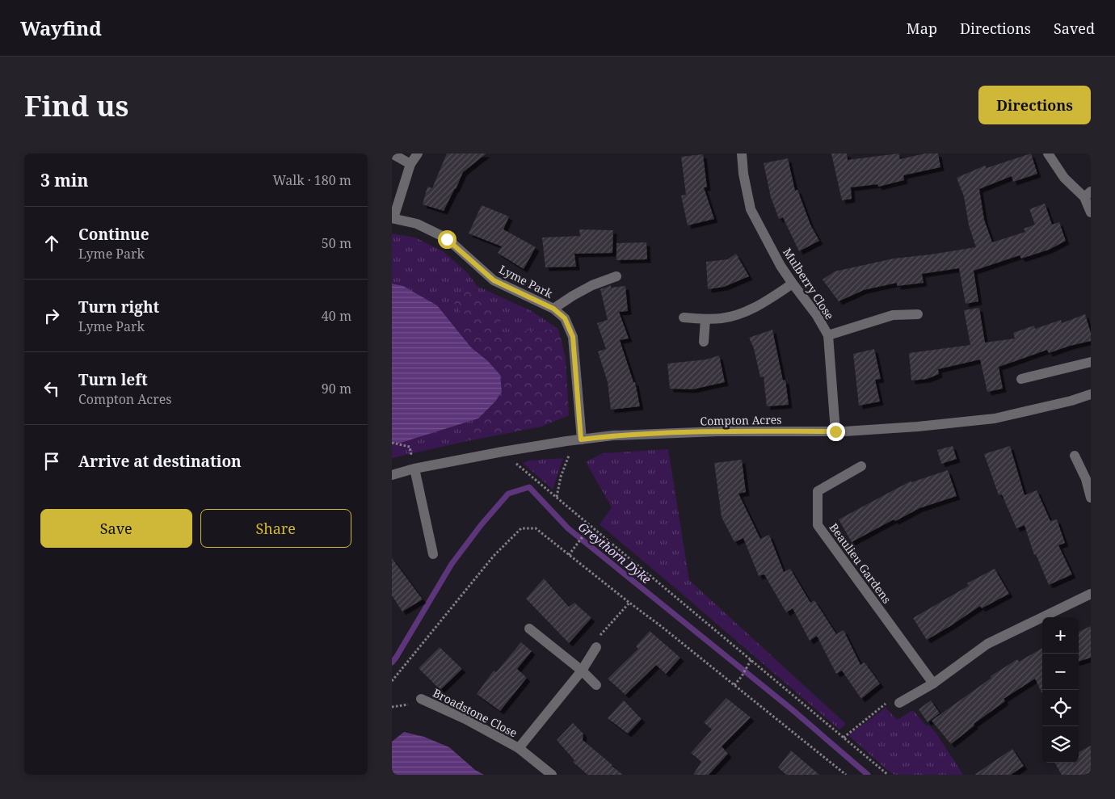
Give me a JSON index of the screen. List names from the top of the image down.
{
  "streets": {
    "street": [
      "Lyme Park",
      "Mulberry Close",
      "Compton Acres",
      "Beaulieu Gardens",
      "Broadstone Close"
    ]
  },
  "crossings": [
    ["Lyme Park", "Compton Acres"],
    ["Mulberry Close", "Compton Acres"]
  ],
  "water": ["Greythorn Dyke"],
  "page": {
    "header": "Wayfind",
    "nav": ["Map", "Directions", "Saved"],
    "buttons": [
      "Directions",
      ["Save", "Share"]
    ],
    "title": "Find us",
    "heading": ["3 min", "Walk · 180 m"],
    "list": [
      ["Continue", "Lyme Park", "50 m"],
      ["Turn right", "Lyme Park", "40 m"],
      ["Turn left", "Compton Acres", "90 m"],
      "Arrive at destination"
    ],
    "map_buttons": ["+", "−"]
  }
}
